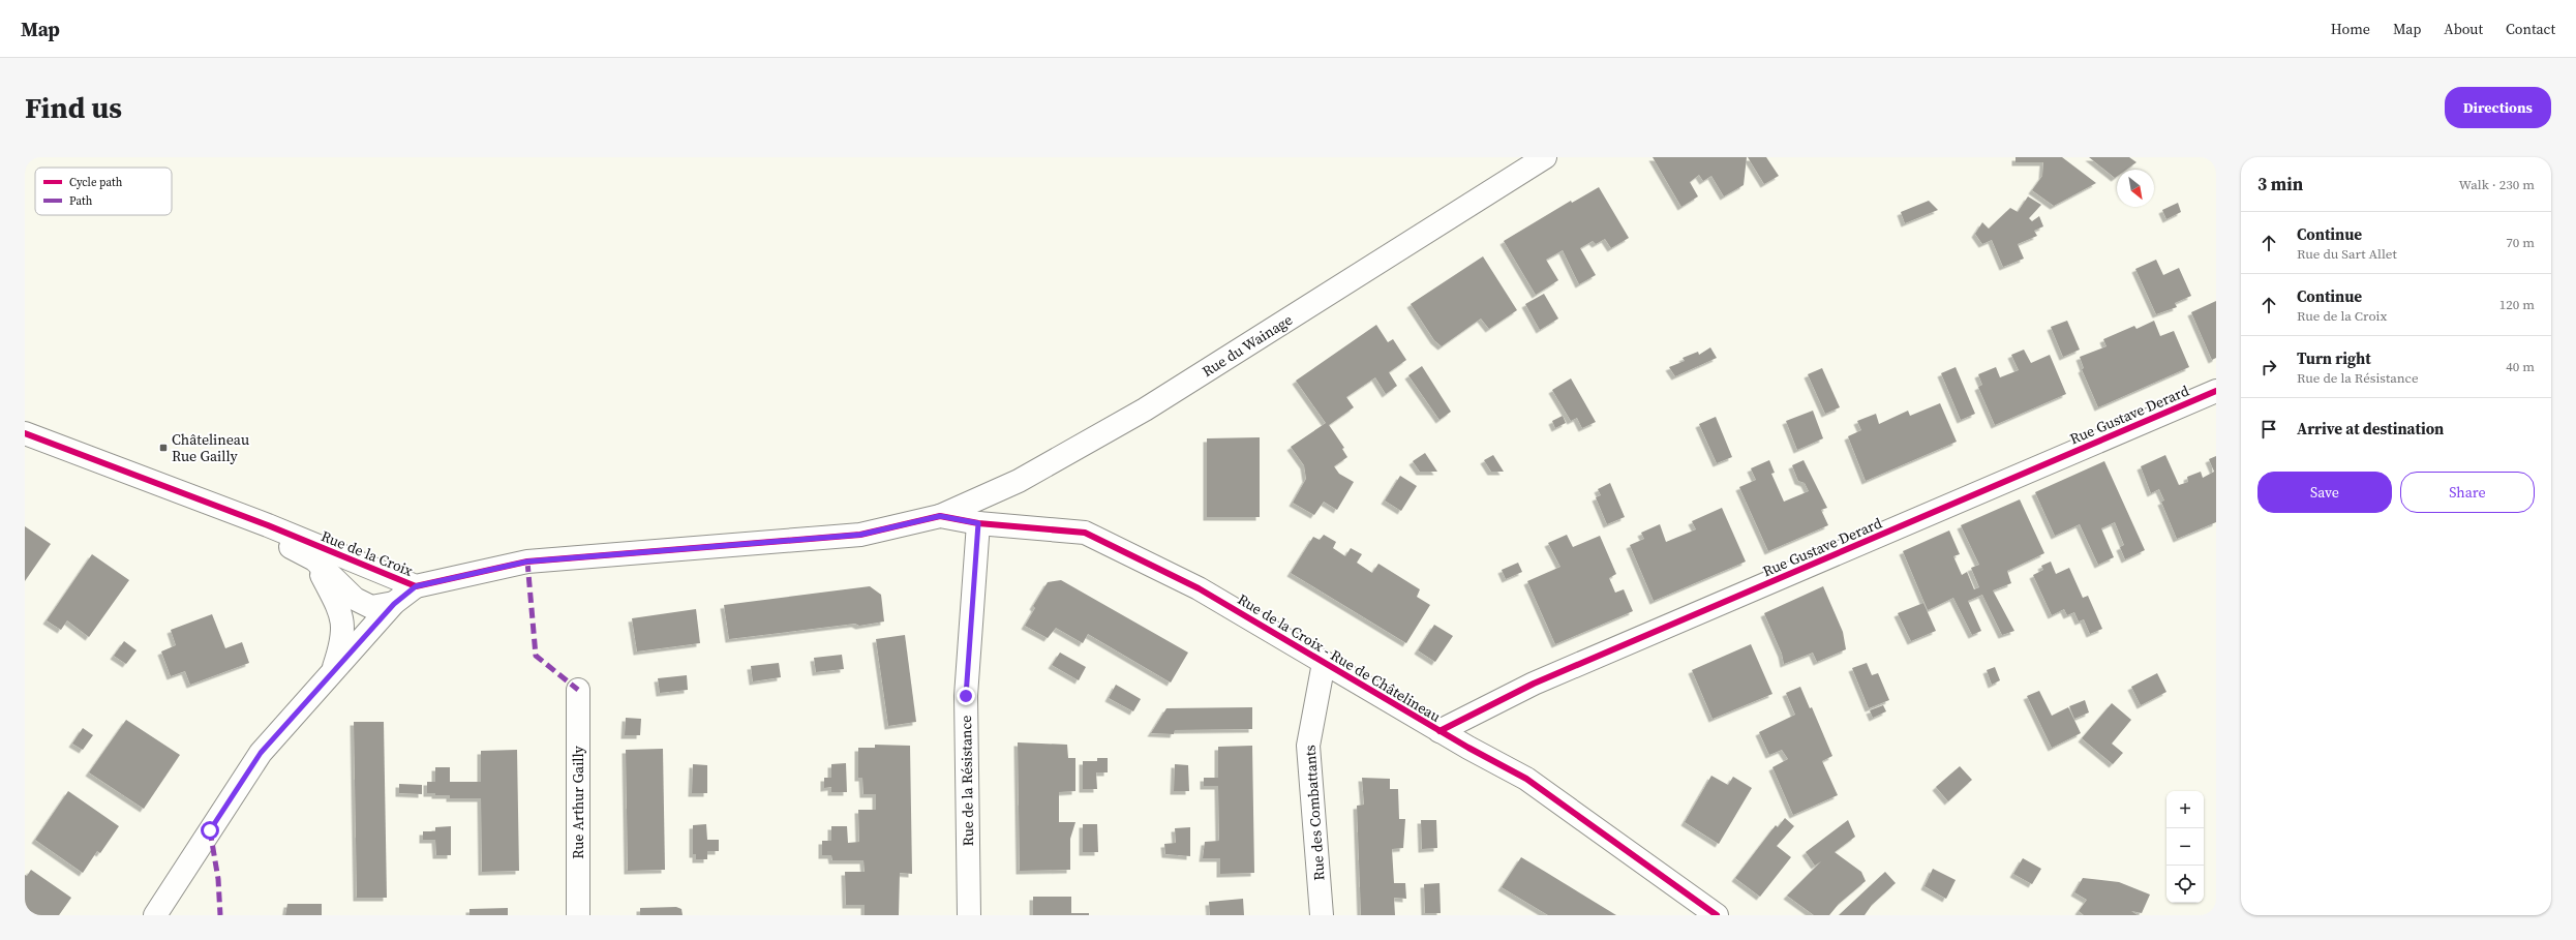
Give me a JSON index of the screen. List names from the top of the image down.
{
  "streets": {
    "street": [
      "Rue du Wainage",
      "Rue Gustave Derard",
      "Rue de la Croix",
      "Rue de la Croix - Rue de Châtelineau",
      "Rue de la Résistance",
      "Rue Arthur Gailly",
      "Rue des Combattants"
    ]
  },
  "crossings": [
    ["Rue du Wainage", "Rue de la Croix"],
    ["Rue Gustave Derard", "Rue de la Croix - Rue de Châtelineau"],
    ["Rue de la Croix", "Rue de la Croix - Rue de Châtelineau"],
    ["Rue de la Croix", "Rue de la Résistance"],
    ["Rue de la Croix - Rue de Châtelineau", "Rue des Combattants"]
  ],
  "places": {
    "transit": ["Châtelineau Rue Gailly"]
  },
  "legend": ["Cycle path", "Path"],
  "north": "bottom right",
  "page": {
    "header": "Map",
    "nav": [
      "Home",
      "Map",
      "About",
      "Contact"
    ],
    "buttons": [
      "Directions",
      ["Save", "Share"]
    ],
    "title": "Find us",
    "heading": ["3 min", "Walk · 230 m"],
    "list": [
      ["Continue", "Rue du Sart Allet", "70 m"],
      ["Continue", "Rue de la Croix", "120 m"],
      ["Turn right", "Rue de la Résistance", "40 m"],
      "Arrive at destination"
    ],
    "map_buttons": ["+", "−"]
  }
}
